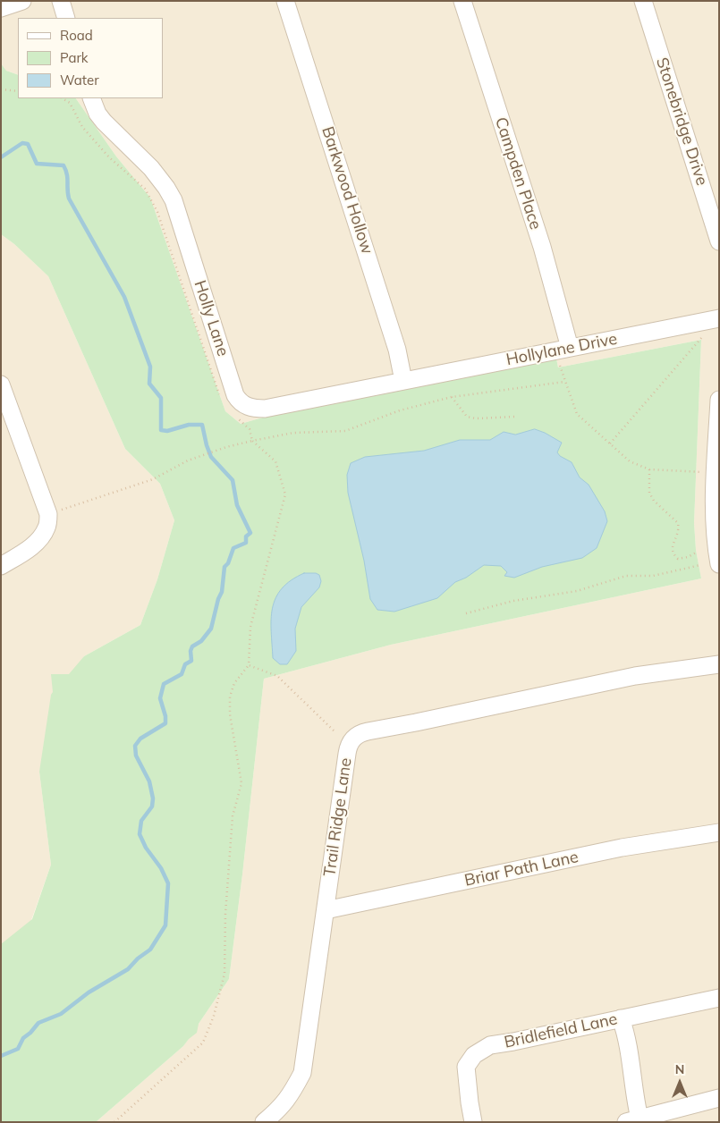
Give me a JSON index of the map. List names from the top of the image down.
{
  "streets": {
    "street": [
      "Stonebridge Drive",
      "Campden Place",
      "Barkwood Hollow",
      "Holly Lane",
      "Hollylane Drive",
      "Trail Ridge Lane",
      "Briar Path Lane",
      "Bridlefield Lane"
    ]
  },
  "crossings": [
    ["Campden Place", "Hollylane Drive"],
    ["Barkwood Hollow", "Holly Lane"],
    ["Barkwood Hollow", "Hollylane Drive"],
    ["Holly Lane", "Hollylane Drive"],
    ["Trail Ridge Lane", "Briar Path Lane"]
  ],
  "legend": ["Road", "Park", "Water"],
  "north": "top"
}
